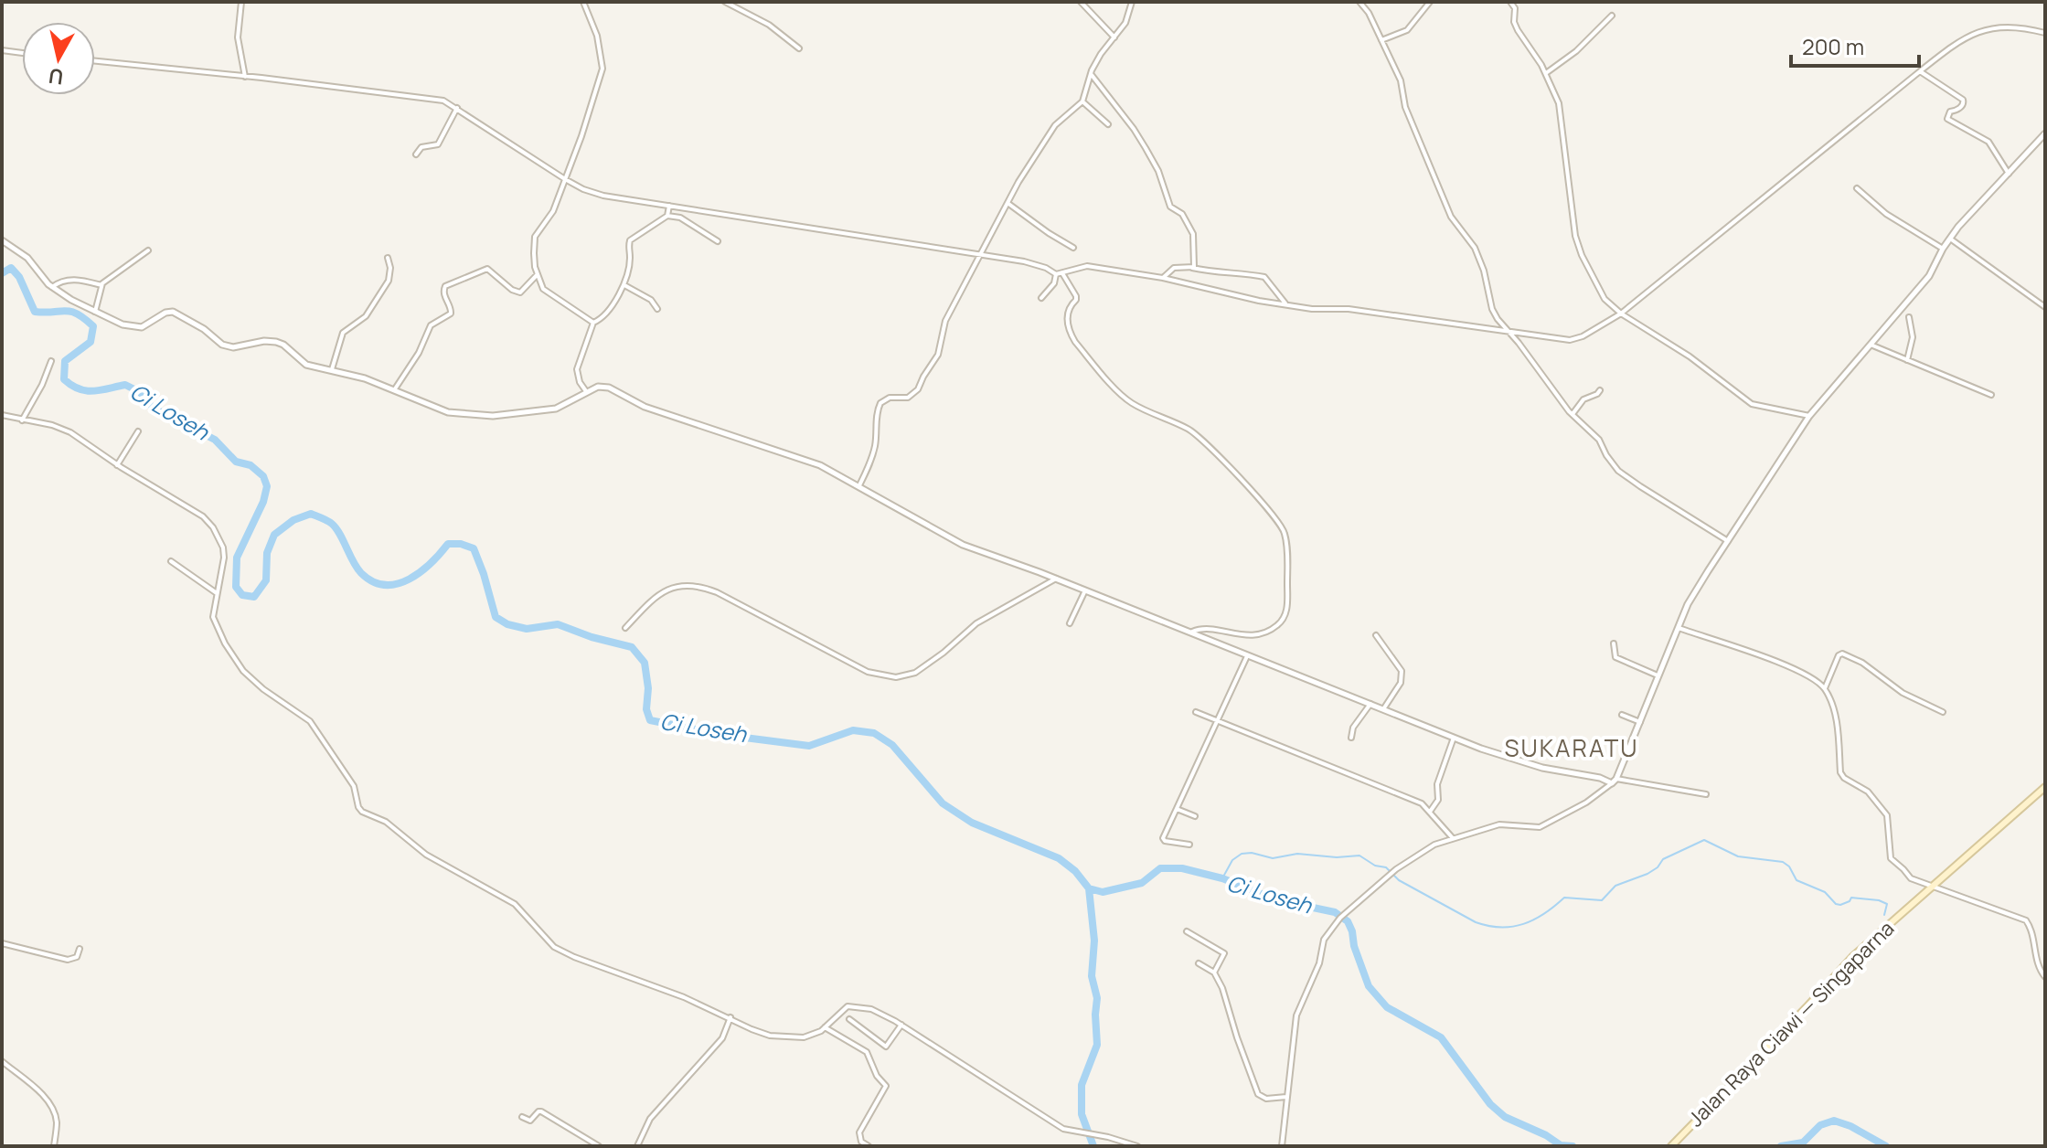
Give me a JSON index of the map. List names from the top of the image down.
{
  "streets": {
    "main road": ["Jalan Raya Ciawi — Singaparna"]
  },
  "districts": ["SUKARATU"],
  "water": ["Ci Loseh"],
  "scale_bar": "200 m",
  "north": "bottom"
}
